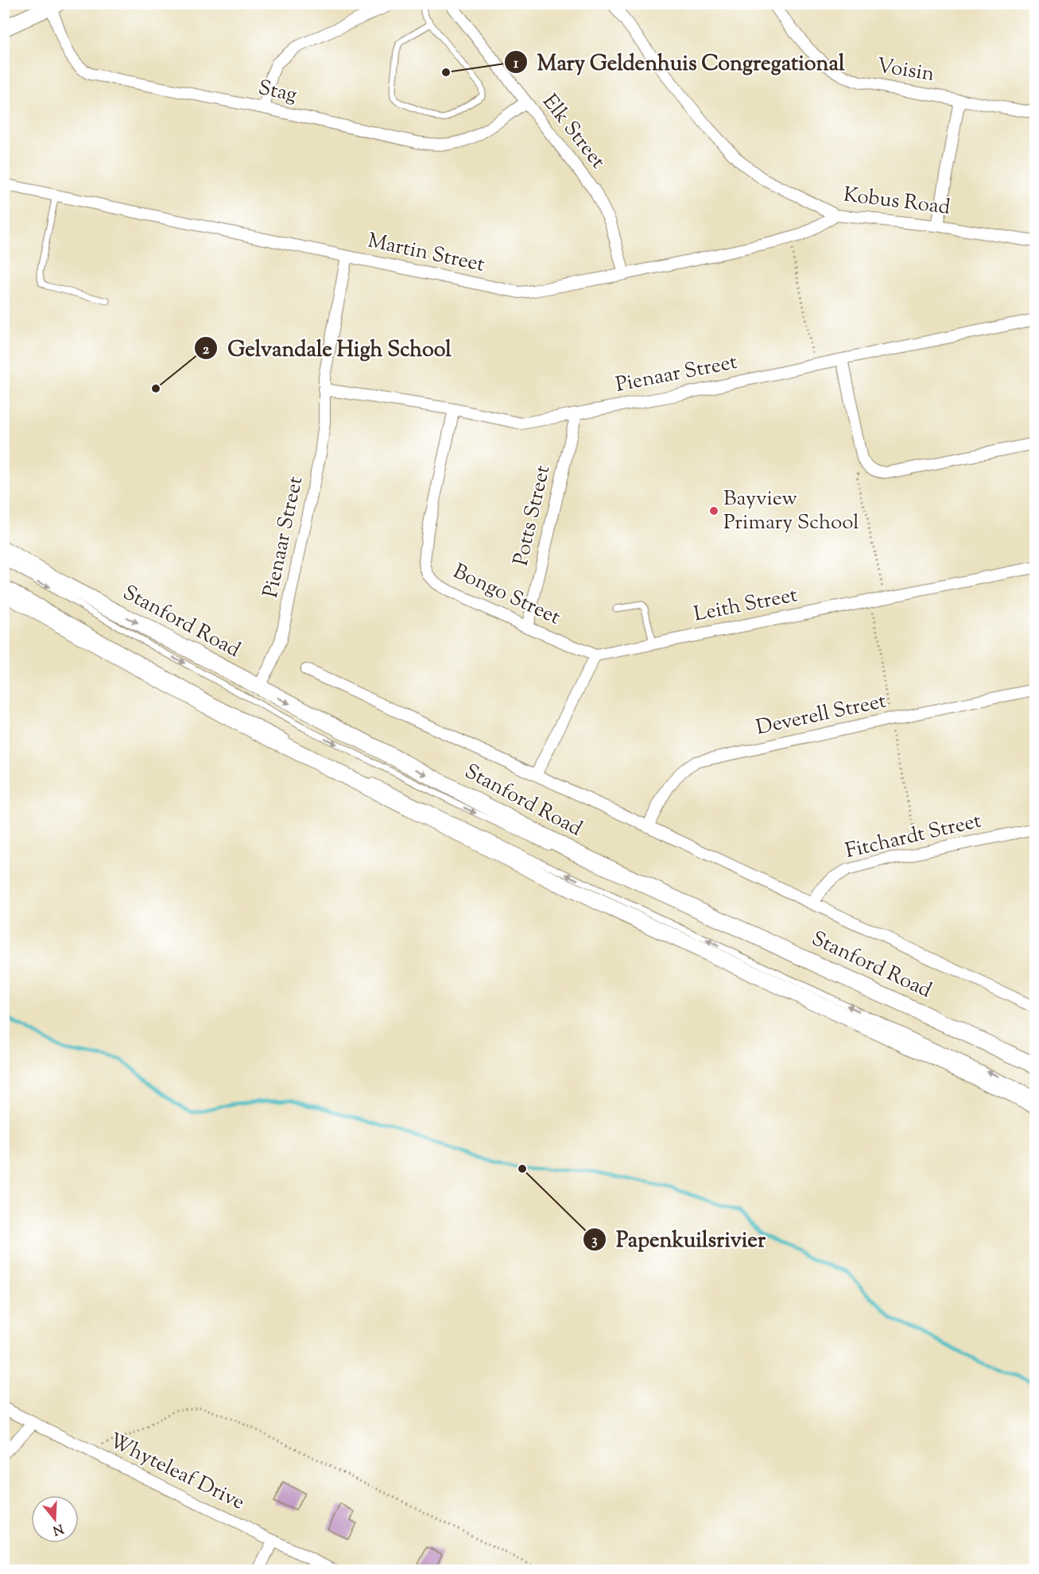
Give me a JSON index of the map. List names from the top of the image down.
{
  "streets": {
    "main road": ["Stanford Road"],
    "street": [
      "Voisin",
      "Stag",
      "Elk Street",
      "Kobus Road",
      "Martin Street",
      "Pienaar Street",
      "Potts Street",
      "Bongo Street",
      "Leith Street",
      "Deverell Street",
      "Fitchardt Street",
      "Whyteleaf Drive"
    ]
  },
  "crossings": [
    ["Stag", "Elk Street"],
    ["Elk Street", "Martin Street"],
    ["Kobus Road", "Martin Street"],
    ["Martin Street", "Pienaar Street"],
    ["Pienaar Street", "Potts Street"],
    ["Pienaar Street", "Bongo Street"],
    ["Pienaar Street", "Stanford Road"],
    ["Potts Street", "Bongo Street"],
    ["Bongo Street", "Leith Street"],
    ["Stanford Road", "Deverell Street"],
    ["Stanford Road", "Fitchardt Street"]
  ],
  "places": [
    "Mary Geldenhuis Congregational",
    "Gelvandale High School",
    "Bayview Primary School",
    "Papenkuilsrivier"
  ],
  "north": "bottom"
}
